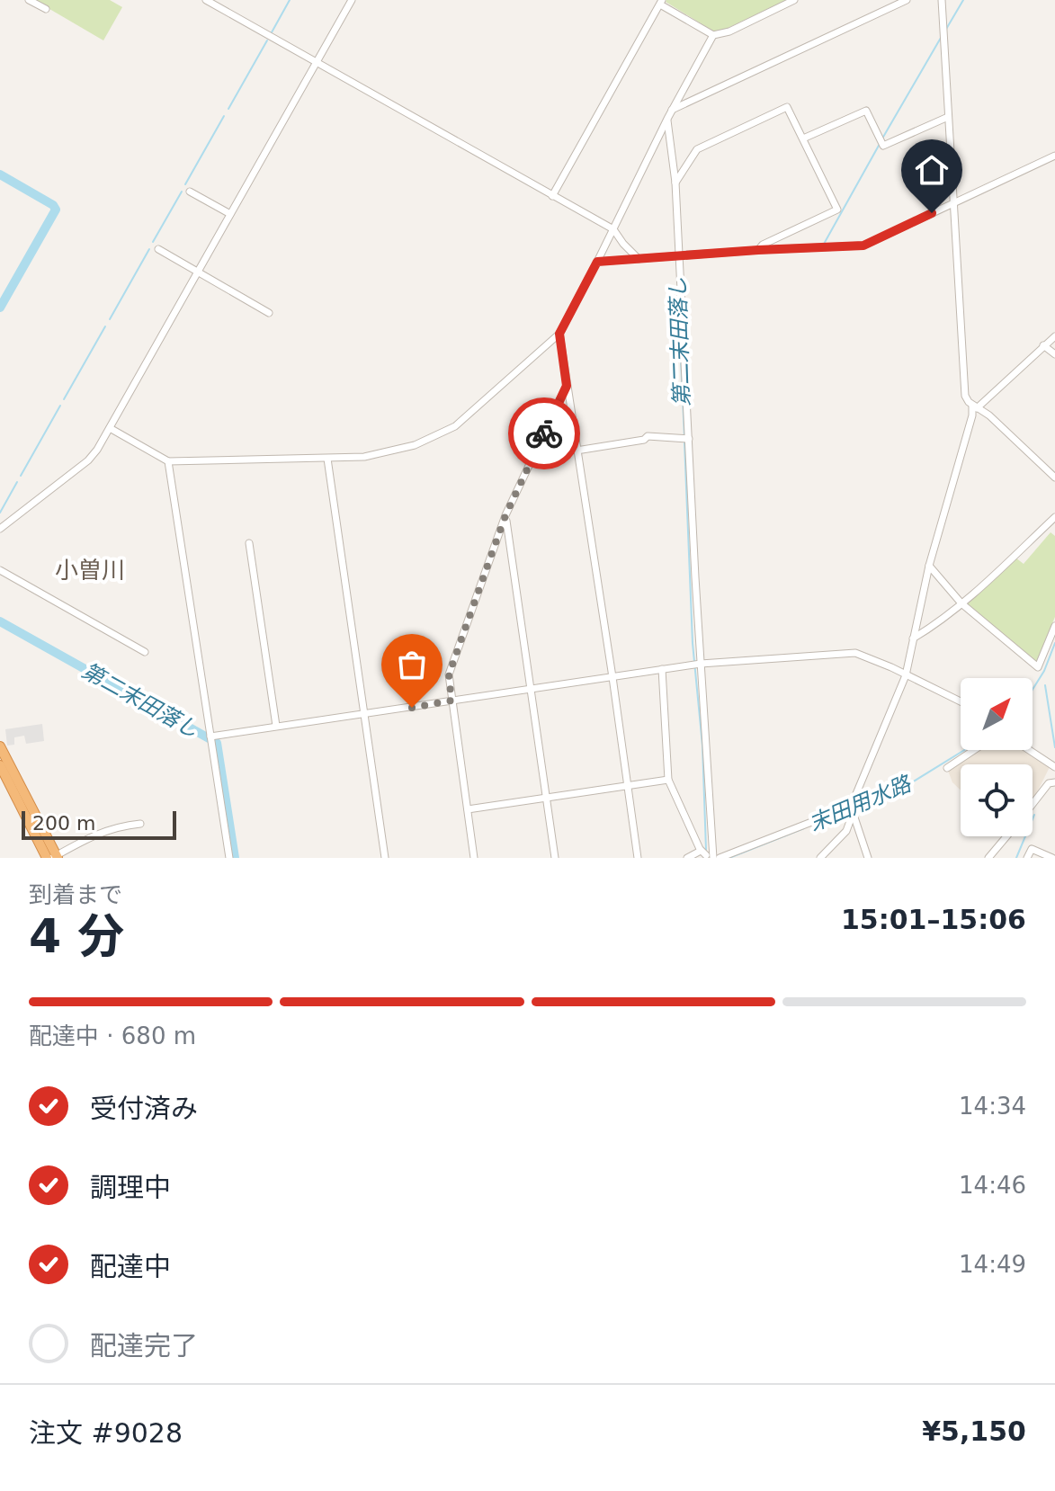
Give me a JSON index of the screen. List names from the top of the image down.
{
  "districts": ["小曽川"],
  "water": ["第二末田落し", "末田用水路"],
  "scale_bar": "200 m",
  "north": "top right",
  "page": {
    "scale": "200 m",
    "heading": ["4 分", "到着まで", "15:01–15:06"],
    "panel": ["注文 #9028", "¥5,150"],
    "bar": "配達中 · 680 m",
    "list": [
      ["受付済み", "14:34"],
      ["調理中", "14:46"],
      ["配達中", "14:49"],
      "配達完了"
    ]
  }
}
